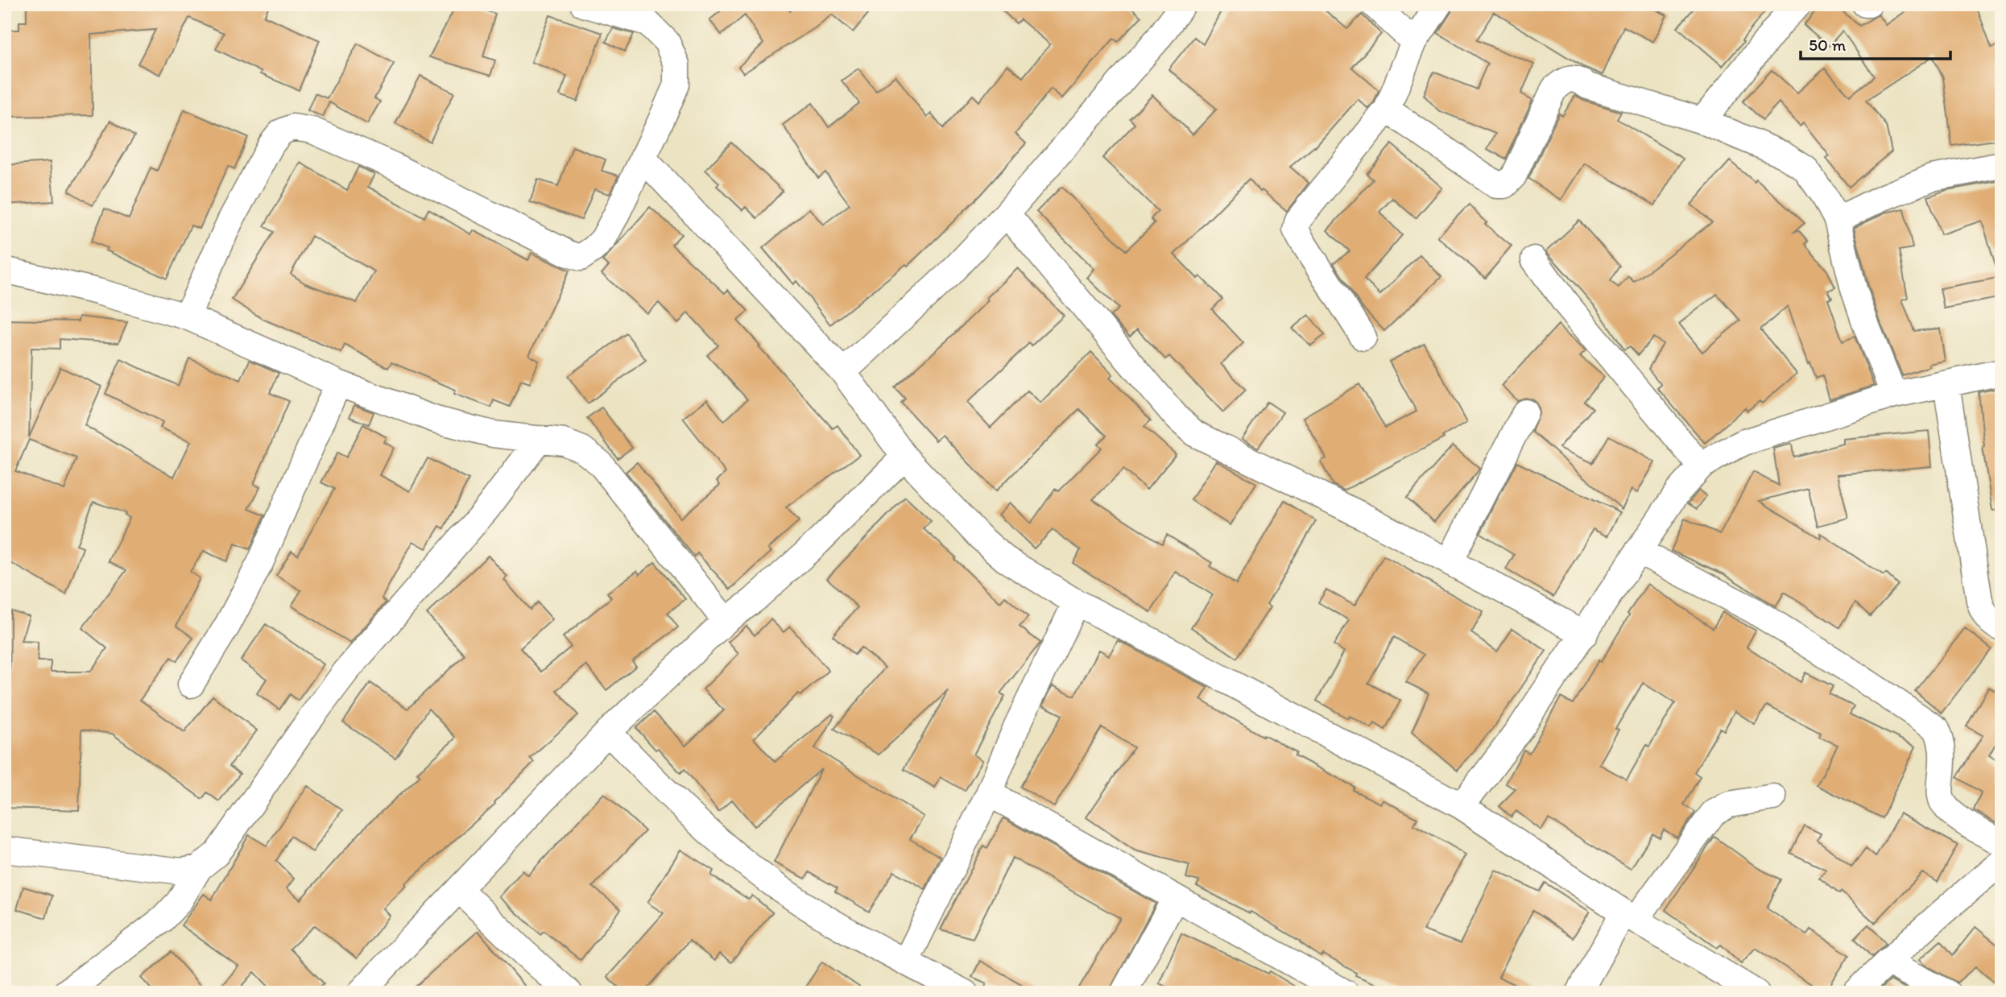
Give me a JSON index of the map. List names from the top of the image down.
{
  "scale_bar": "50 m"
}
